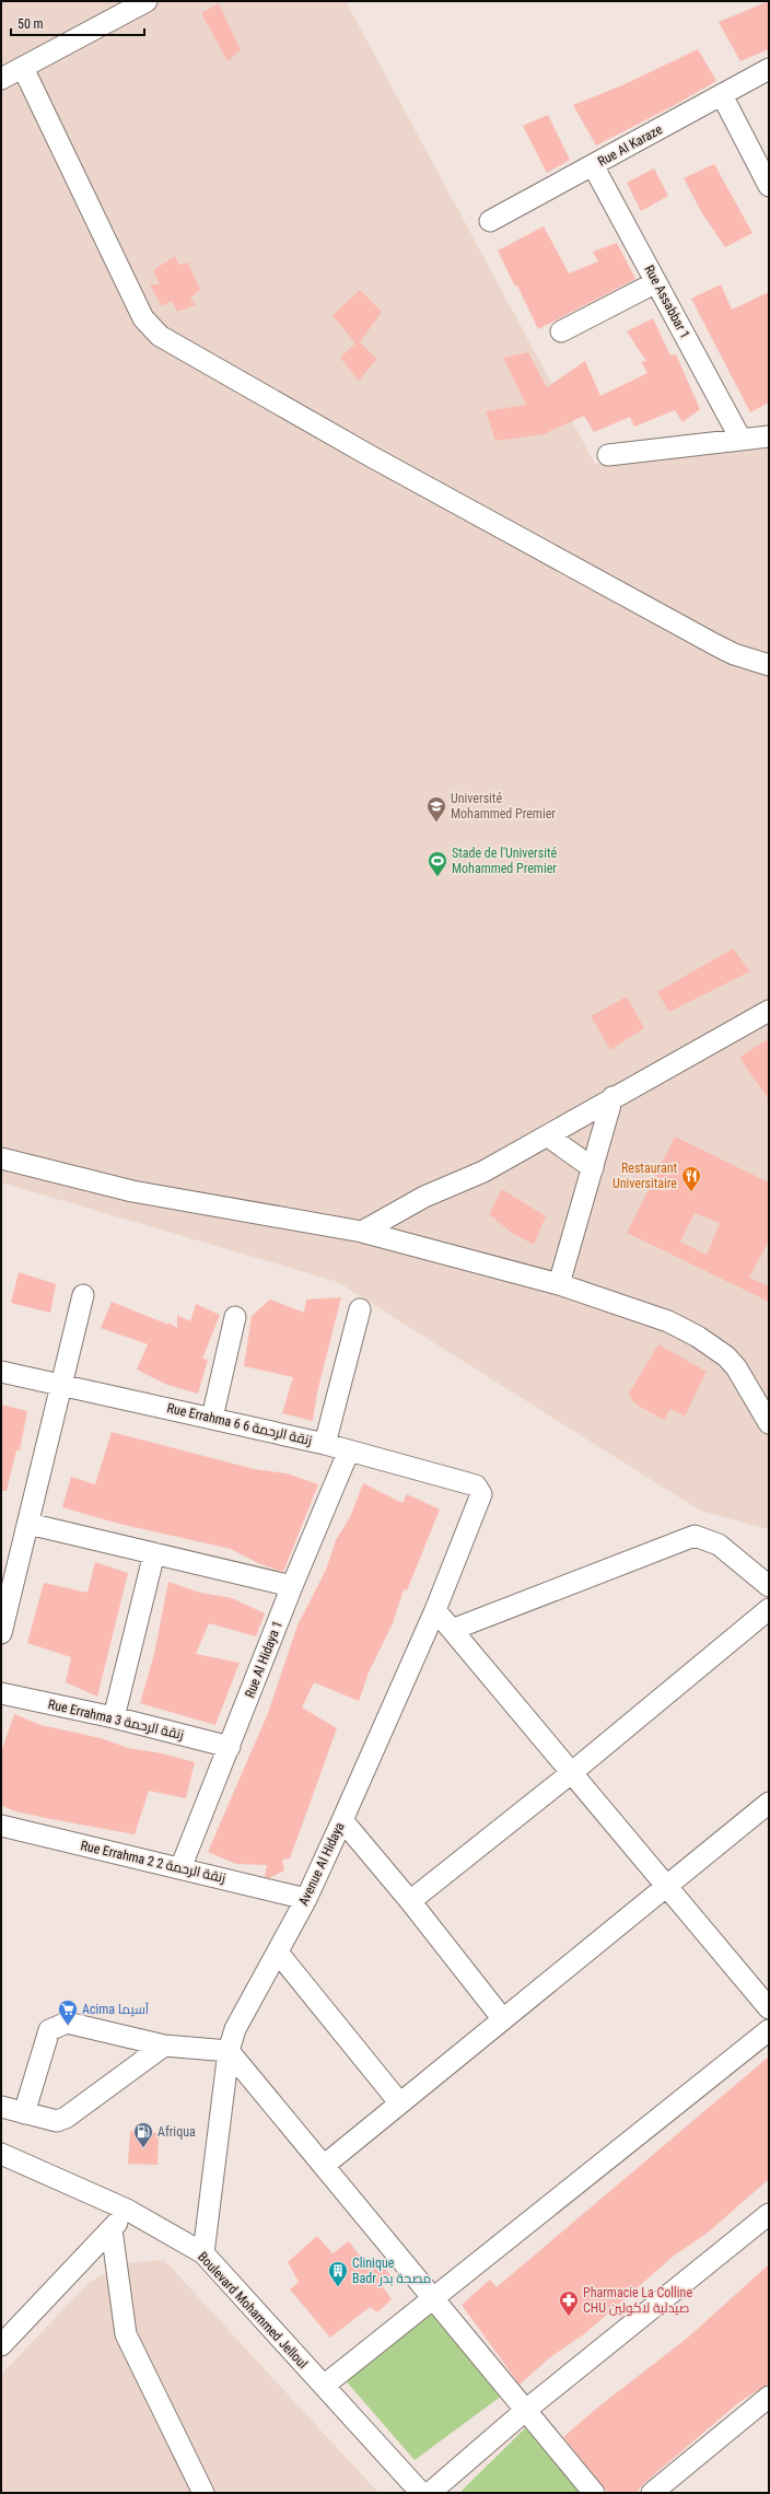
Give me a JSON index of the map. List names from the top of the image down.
{
  "streets": {
    "street": [
      "Rue Al Karaze",
      "Rue Assabbar 1",
      "Rue Errahma 6 6 زنقة الرحمة",
      "Rue Al Hidaya 1",
      "Rue Errahma 3 زنقة الرحمة",
      "Rue Errahma 2 2 زنقة الرحمة",
      "Avenue Al Hidaya",
      "Boulevard Mohammed Jelloul"
    ]
  },
  "crossings": [
    ["Rue Al Karaze", "Rue Assabbar 1"],
    ["Rue Errahma 6 6 زنقة الرحمة", "Rue Al Hidaya 1"],
    ["Rue Errahma 6 6 زنقة الرحمة", "Avenue Al Hidaya"],
    ["Rue Al Hidaya 1", "Rue Errahma 3 زنقة الرحمة"],
    ["Rue Al Hidaya 1", "Rue Errahma 2 2 زنقة الرحمة"],
    ["Rue Errahma 2 2 زنقة الرحمة", "Avenue Al Hidaya"],
    ["Avenue Al Hidaya", "Boulevard Mohammed Jelloul"]
  ],
  "places": {
    "school or university": ["Université Mohammed Premier"],
    "sports": ["Stade de l'Université Mohammed Premier"],
    "restaurant": ["Restaurant Universitaire"],
    "supermarket": ["Acima آسيما"],
    "fuel station": ["Afriqua"],
    "building": ["Clinique Badr مصحة بدر"],
    "pharmacy": ["Pharmacie La Colline CHU صيدلية لاكولين"]
  },
  "scale_bar": "50 m"
}
